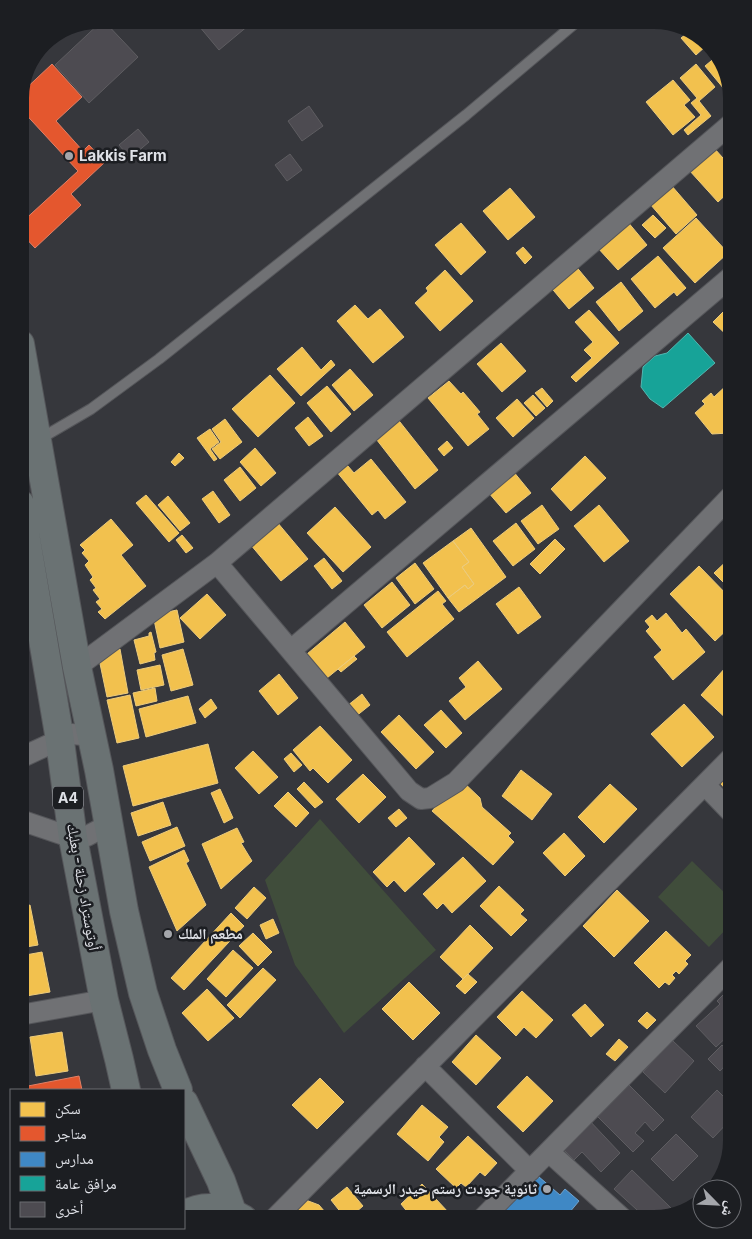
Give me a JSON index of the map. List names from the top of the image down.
{
  "streets": {
    "highway": ["A4", "أوتوستراد زحلة - بعلبك"]
  },
  "places": ["Lakkis Farm", "مطعم الملك", "ثانوية جودت رستم حيدر الرسمية"],
  "legend": [
    "سكن",
    "متاجر",
    "مدارس",
    "مرافق عامة",
    "أخرى"
  ],
  "north": "bottom right"
}
